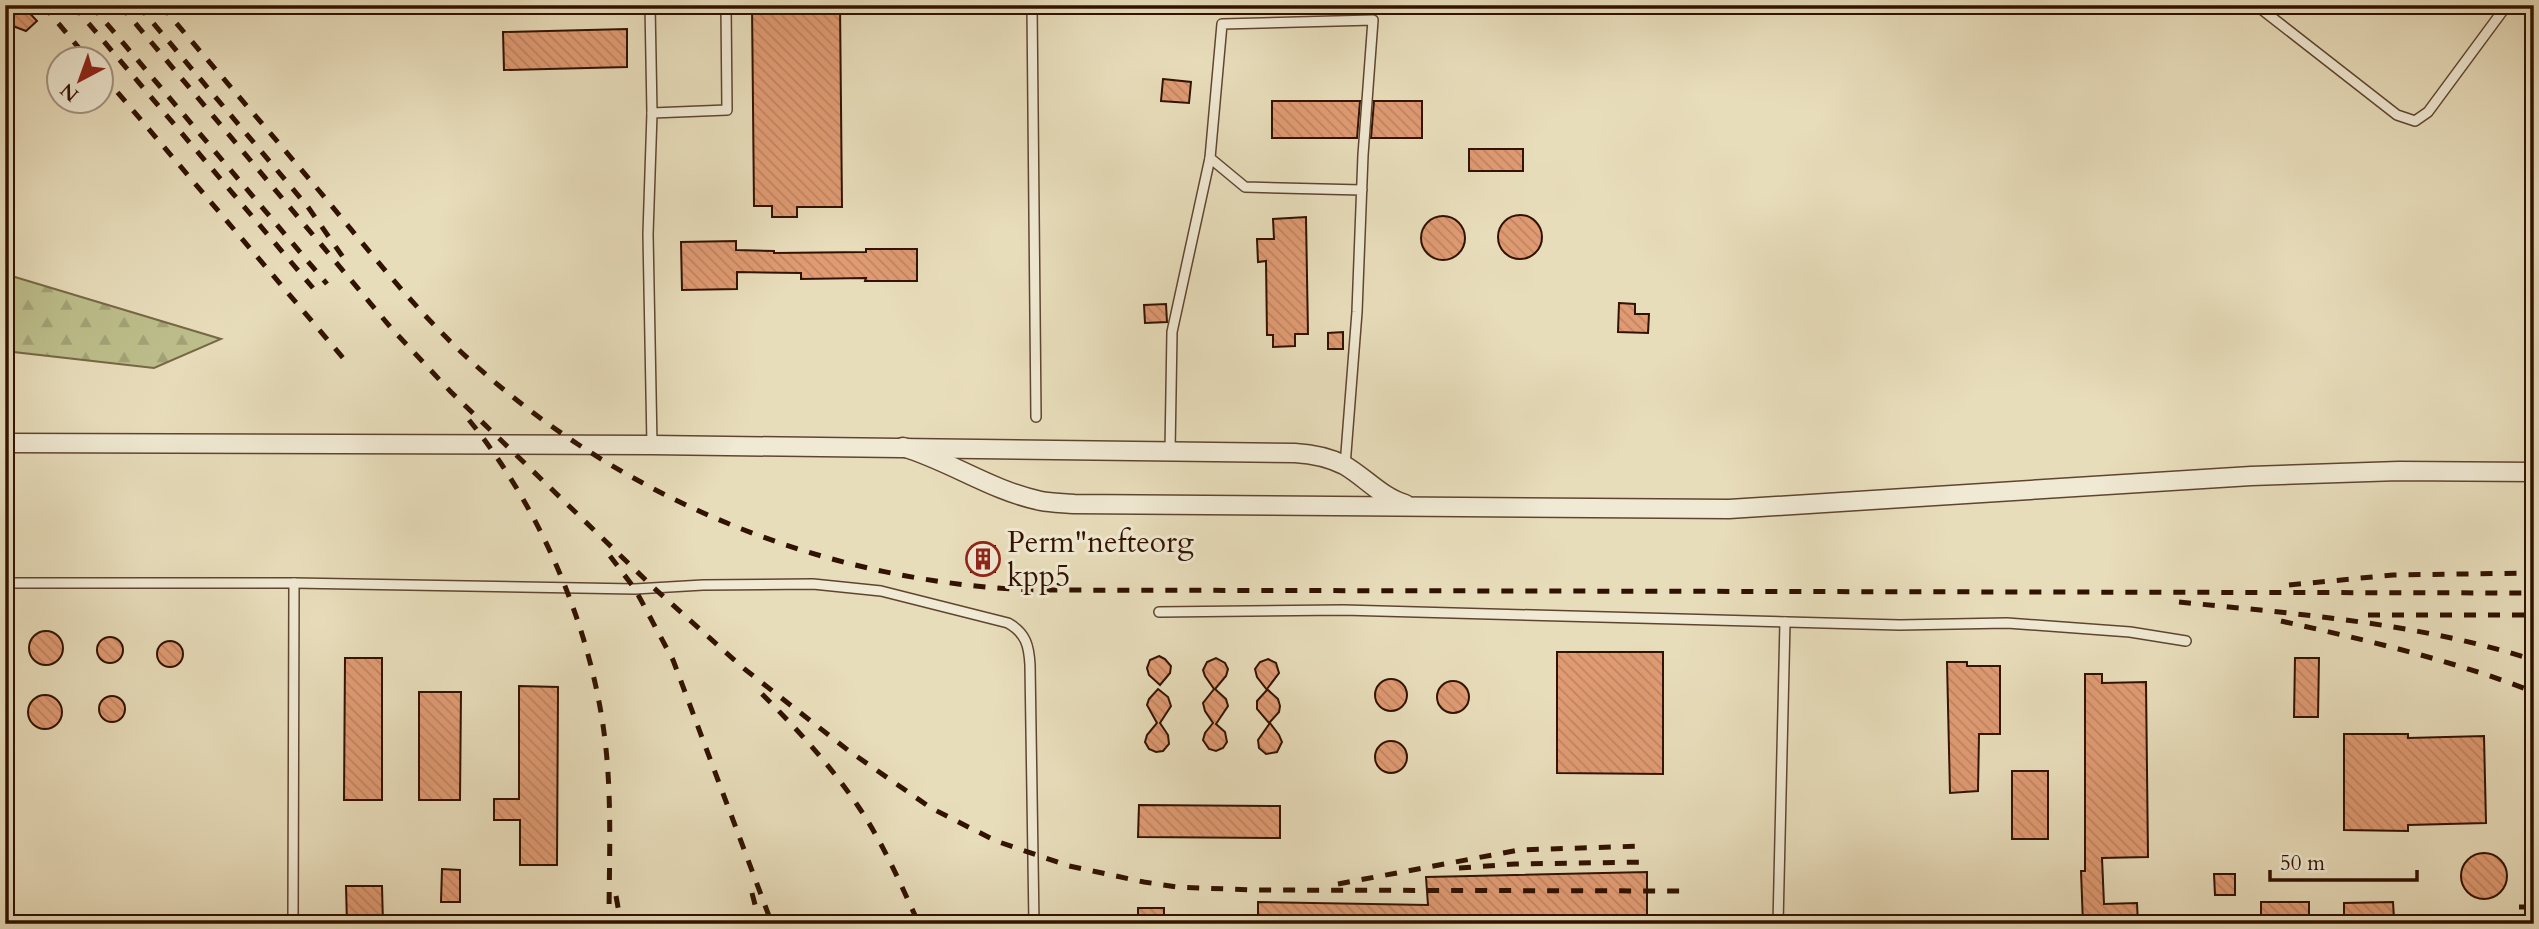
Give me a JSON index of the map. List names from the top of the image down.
{
  "places": {
    "building": ["Perm\"nefteorg kpp5"]
  },
  "scale_bar": "50 m",
  "north": "bottom left"
}
